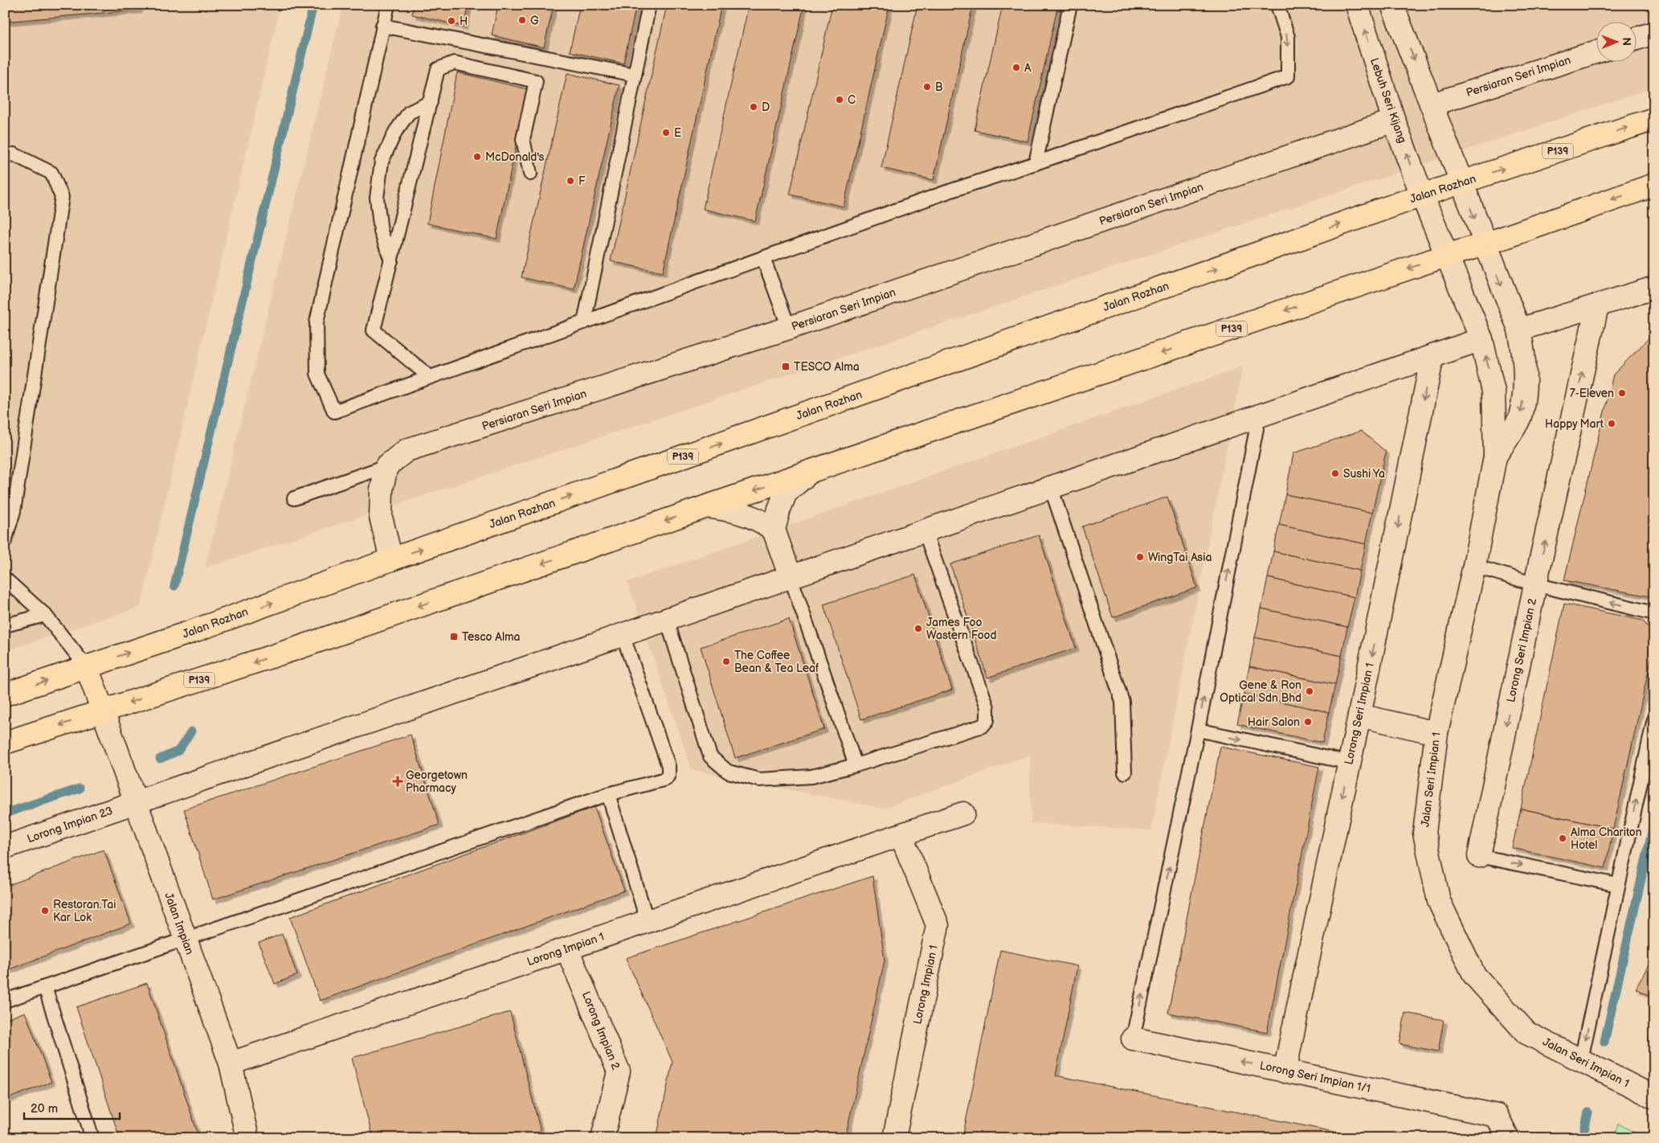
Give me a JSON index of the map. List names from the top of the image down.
{
  "streets": {
    "main road": ["P139", "Jalan Rozhan"],
    "street": [
      "Persiaran Seri Impian",
      "Lebuh Seri Kijang",
      "Lorong Seri Impian 2",
      "Lorong Seri Impian 1",
      "Jalan Seri Impian 1",
      "Lorong Impian 23",
      "Jalan Impian",
      "Lorong Impian 1",
      "Lorong Impian 2",
      "Lorong Seri Impian 1/1"
    ]
  },
  "crossings": [
    ["Persiaran Seri Impian", "Lebuh Seri Kijang"],
    ["Lebuh Seri Kijang", "P139"],
    ["Lebuh Seri Kijang", "Jalan Rozhan"],
    ["Lebuh Seri Kijang", "Jalan Seri Impian 1"],
    ["P139", "Jalan Seri Impian 1"],
    ["P139", "Jalan Impian"],
    ["Jalan Rozhan", "Jalan Seri Impian 1"],
    ["Lorong Seri Impian 1", "Lorong Seri Impian 1/1"],
    ["Lorong Impian 23", "Jalan Impian"],
    ["Jalan Impian", "Lorong Impian 1"],
    ["Lorong Impian 1", "Lorong Impian 2"]
  ],
  "one_way": ["Lorong Seri Impian 1", "Lorong Seri Impian 1/1"],
  "places": {
    "other": [
      "G",
      "H",
      "A",
      "B",
      "C",
      "D",
      "E",
      "McDonald's",
      "F",
      "7-Eleven",
      "Happy Mart",
      "Sushi Ya",
      "WingTai Asia",
      "James Foo Wastern Food",
      "The Coffee Bean & Tea Leaf",
      "Gene & Ron Optical Sdn Bhd",
      "Hair Salon",
      "Alma Chariton Hotel",
      "Restoran.Tai Kar Lok"
    ],
    "transit": ["TESCO Alma", "Tesco Alma"],
    "health": ["Georgetown Pharmacy"]
  },
  "scale_bar": "20 m",
  "north": "right"
}
